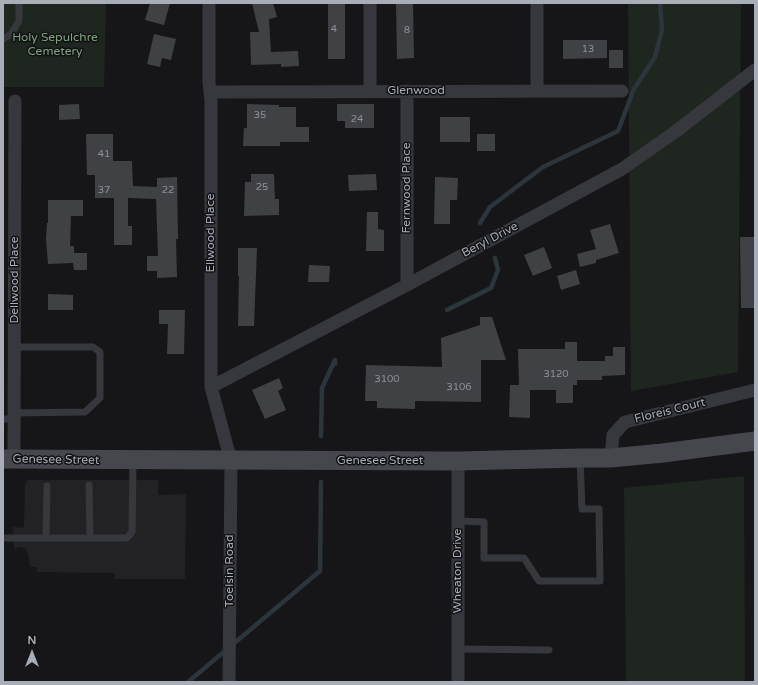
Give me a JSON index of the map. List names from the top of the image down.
{
  "streets": {
    "main road": ["Genesee Street"],
    "street": [
      "Glenwood",
      "Fernwood Place",
      "Ellwood Place",
      "Beryl Drive",
      "Dellwood Place",
      "Floreis Court",
      "Toelsin Road",
      "Wheaton Drive"
    ]
  },
  "crossings": [
    ["Glenwood", "Fernwood Place"],
    ["Glenwood", "Ellwood Place"],
    ["Fernwood Place", "Beryl Drive"],
    ["Ellwood Place", "Beryl Drive"],
    ["Ellwood Place", "Genesee Street"],
    ["Ellwood Place", "Toelsin Road"],
    ["Dellwood Place", "Genesee Street"],
    ["Floreis Court", "Genesee Street"],
    ["Genesee Street", "Toelsin Road"],
    ["Genesee Street", "Wheaton Drive"]
  ],
  "parks": ["Holy Sepulchre Cemetery"],
  "house_numbers": [
    "4",
    "8",
    "13",
    "35",
    "24",
    "41",
    "25",
    "37",
    "22",
    "3120",
    "3100",
    "3106"
  ],
  "north": "top"
}
